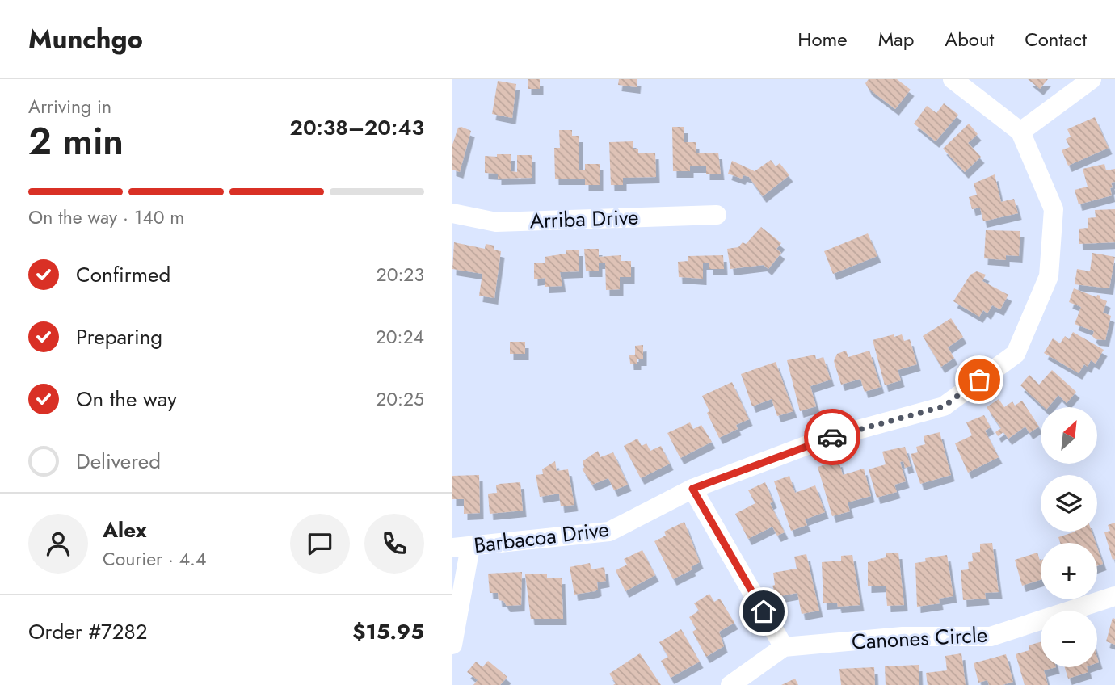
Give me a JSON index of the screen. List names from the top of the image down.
{
  "streets": {
    "street": ["Arriba Drive", "Barbacoa Drive", "Canones Circle"]
  },
  "north": "top right",
  "page": {
    "header": "Munchgo",
    "nav": [
      "Home",
      "Map",
      "About",
      "Contact"
    ],
    "heading": ["2 min", "Arriving in", "20:38–20:43"],
    "panel": [
      "Alex",
      "Courier · 4.4",
      "Order #7282",
      "$15.95"
    ],
    "bar": "On the way · 140 m",
    "list": [
      ["Confirmed", "20:23"],
      ["Preparing", "20:24"],
      ["On the way", "20:25"],
      "Delivered"
    ],
    "map_buttons": ["+", "−"]
  }
}
